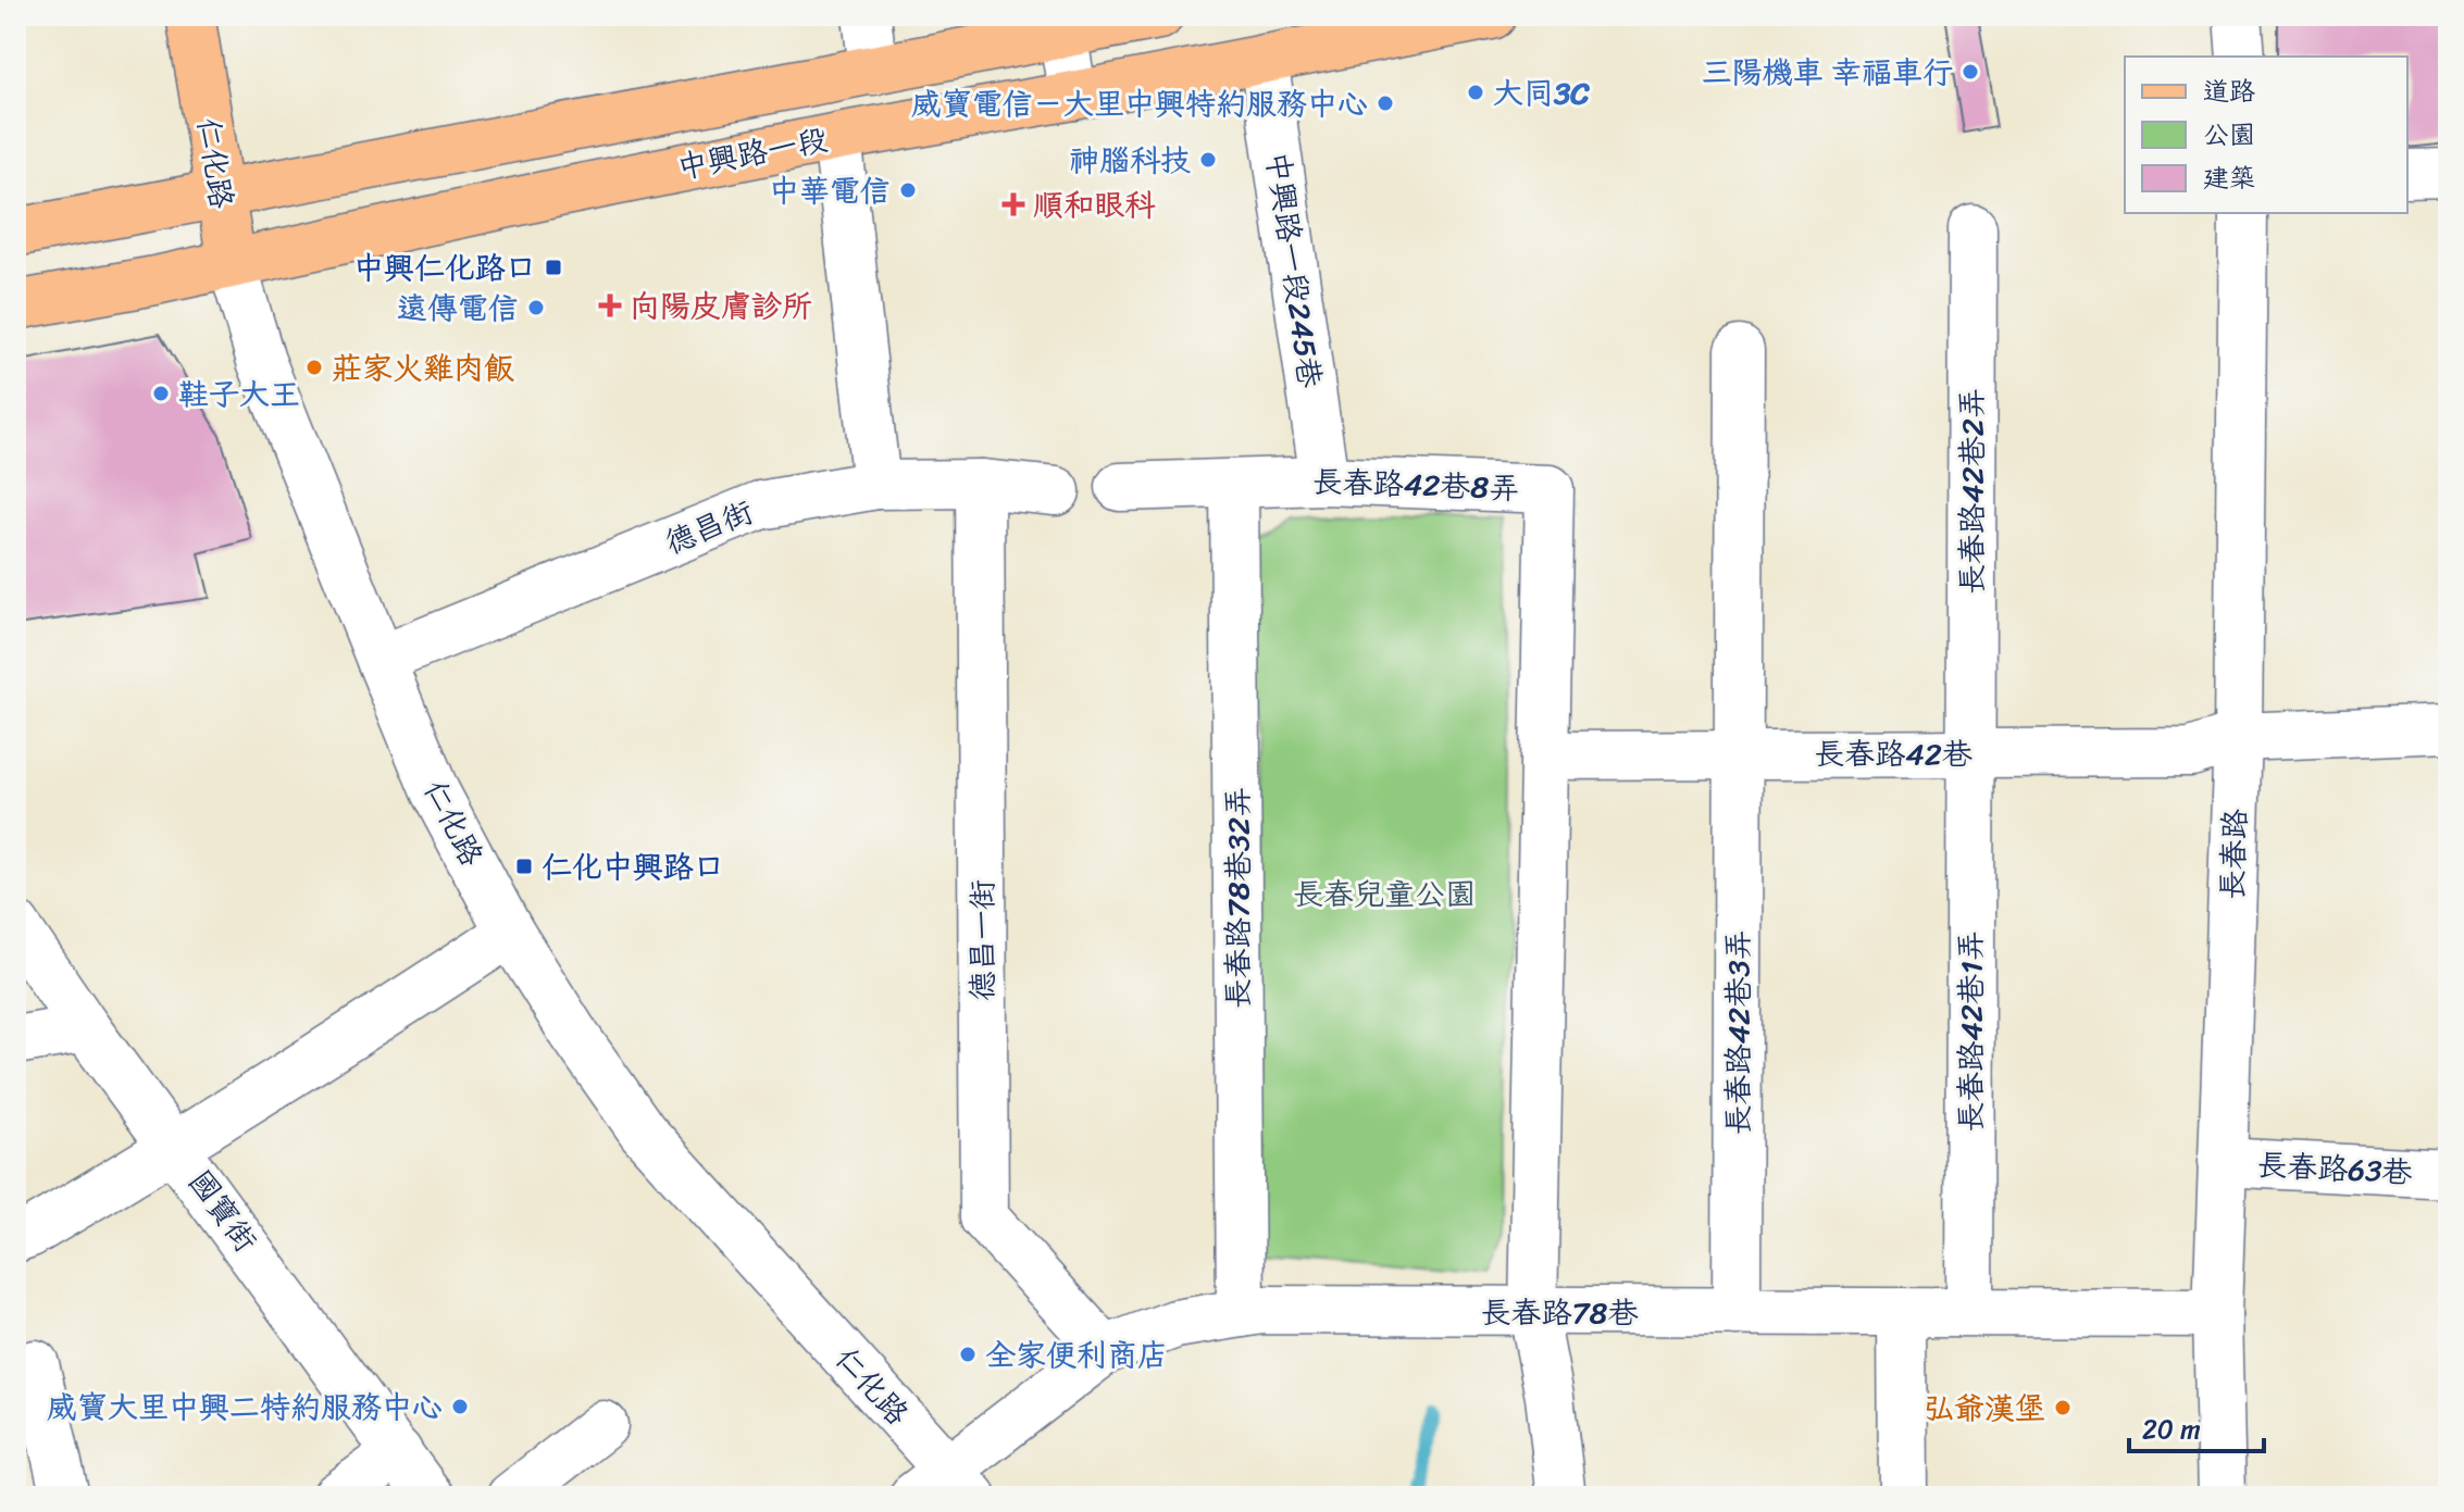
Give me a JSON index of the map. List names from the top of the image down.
{
  "streets": {
    "main road": ["中興路一段", "仁化路"],
    "street": [
      "中興路一段245巷",
      "長春路42巷8弄",
      "長春路42巷2弄",
      "德昌街",
      "長春路42巷",
      "長春路",
      "長春路78巷32弄",
      "德昌一街",
      "長春路42巷1弄",
      "長春路42巷3弄",
      "長春路63巷",
      "國寶街",
      "長春路78巷"
    ]
  },
  "crossings": [
    ["中興路一段", "仁化路"],
    ["中興路一段", "中興路一段245巷"],
    ["仁化路", "德昌街"],
    ["仁化路", "長春路78巷"],
    ["中興路一段245巷", "長春路42巷8弄"],
    ["長春路42巷8弄", "長春路42巷"],
    ["長春路42巷8弄", "長春路78巷32弄"],
    ["長春路42巷2弄", "長春路42巷"],
    ["長春路42巷2弄", "長春路42巷1弄"],
    ["德昌街", "德昌一街"],
    ["長春路42巷", "長春路"],
    ["長春路42巷", "長春路42巷1弄"],
    ["長春路42巷", "長春路42巷3弄"],
    ["長春路", "長春路63巷"],
    ["長春路", "長春路78巷"],
    ["長春路78巷32弄", "長春路78巷"],
    ["德昌一街", "長春路78巷"],
    ["長春路42巷1弄", "長春路78巷"],
    ["長春路42巷3弄", "長春路78巷"]
  ],
  "parks": ["長春兒童公園"],
  "places": {
    "other": [
      "三陽機車 幸福車行",
      "大同3C",
      "威寶電信－大里中興特約服務中心",
      "神腦科技",
      "中華電信",
      "遠傳電信",
      "莊家火雞肉飯",
      "鞋子大王",
      "全家便利商店",
      "威寶大里中興二特約服務中心",
      "弘爺漢堡"
    ],
    "health": ["順和眼科", "向陽皮膚診所"],
    "transit": ["中興仁化路口", "仁化中興路口"]
  },
  "legend": ["道路", "公園", "建築"],
  "scale_bar": "20 m"
}
